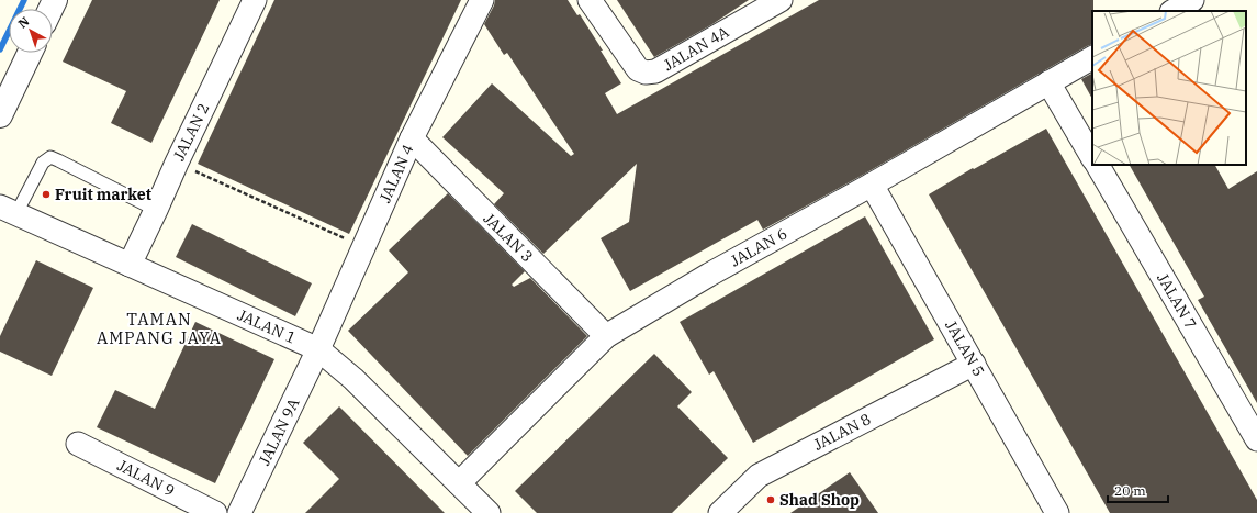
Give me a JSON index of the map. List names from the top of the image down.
{
  "streets": {
    "street": [
      "JALAN 4A",
      "JALAN 2",
      "JALAN 4",
      "JALAN 3",
      "JALAN 6",
      "JALAN 7",
      "JALAN 1",
      "JALAN 5",
      "JALAN 9A",
      "JALAN 8",
      "JALAN 9"
    ]
  },
  "crossings": [
    ["JALAN 2", "JALAN 1"],
    ["JALAN 4", "JALAN 3"],
    ["JALAN 4", "JALAN 1"],
    ["JALAN 4", "JALAN 9A"],
    ["JALAN 3", "JALAN 6"],
    ["JALAN 6", "JALAN 1"],
    ["JALAN 6", "JALAN 5"],
    ["JALAN 1", "JALAN 9A"],
    ["JALAN 5", "JALAN 8"]
  ],
  "districts": ["TAMAN AMPANG JAYA"],
  "places": ["Fruit market", "Shad Shop"],
  "scale_bar": "20 m",
  "north": "top left"
}
